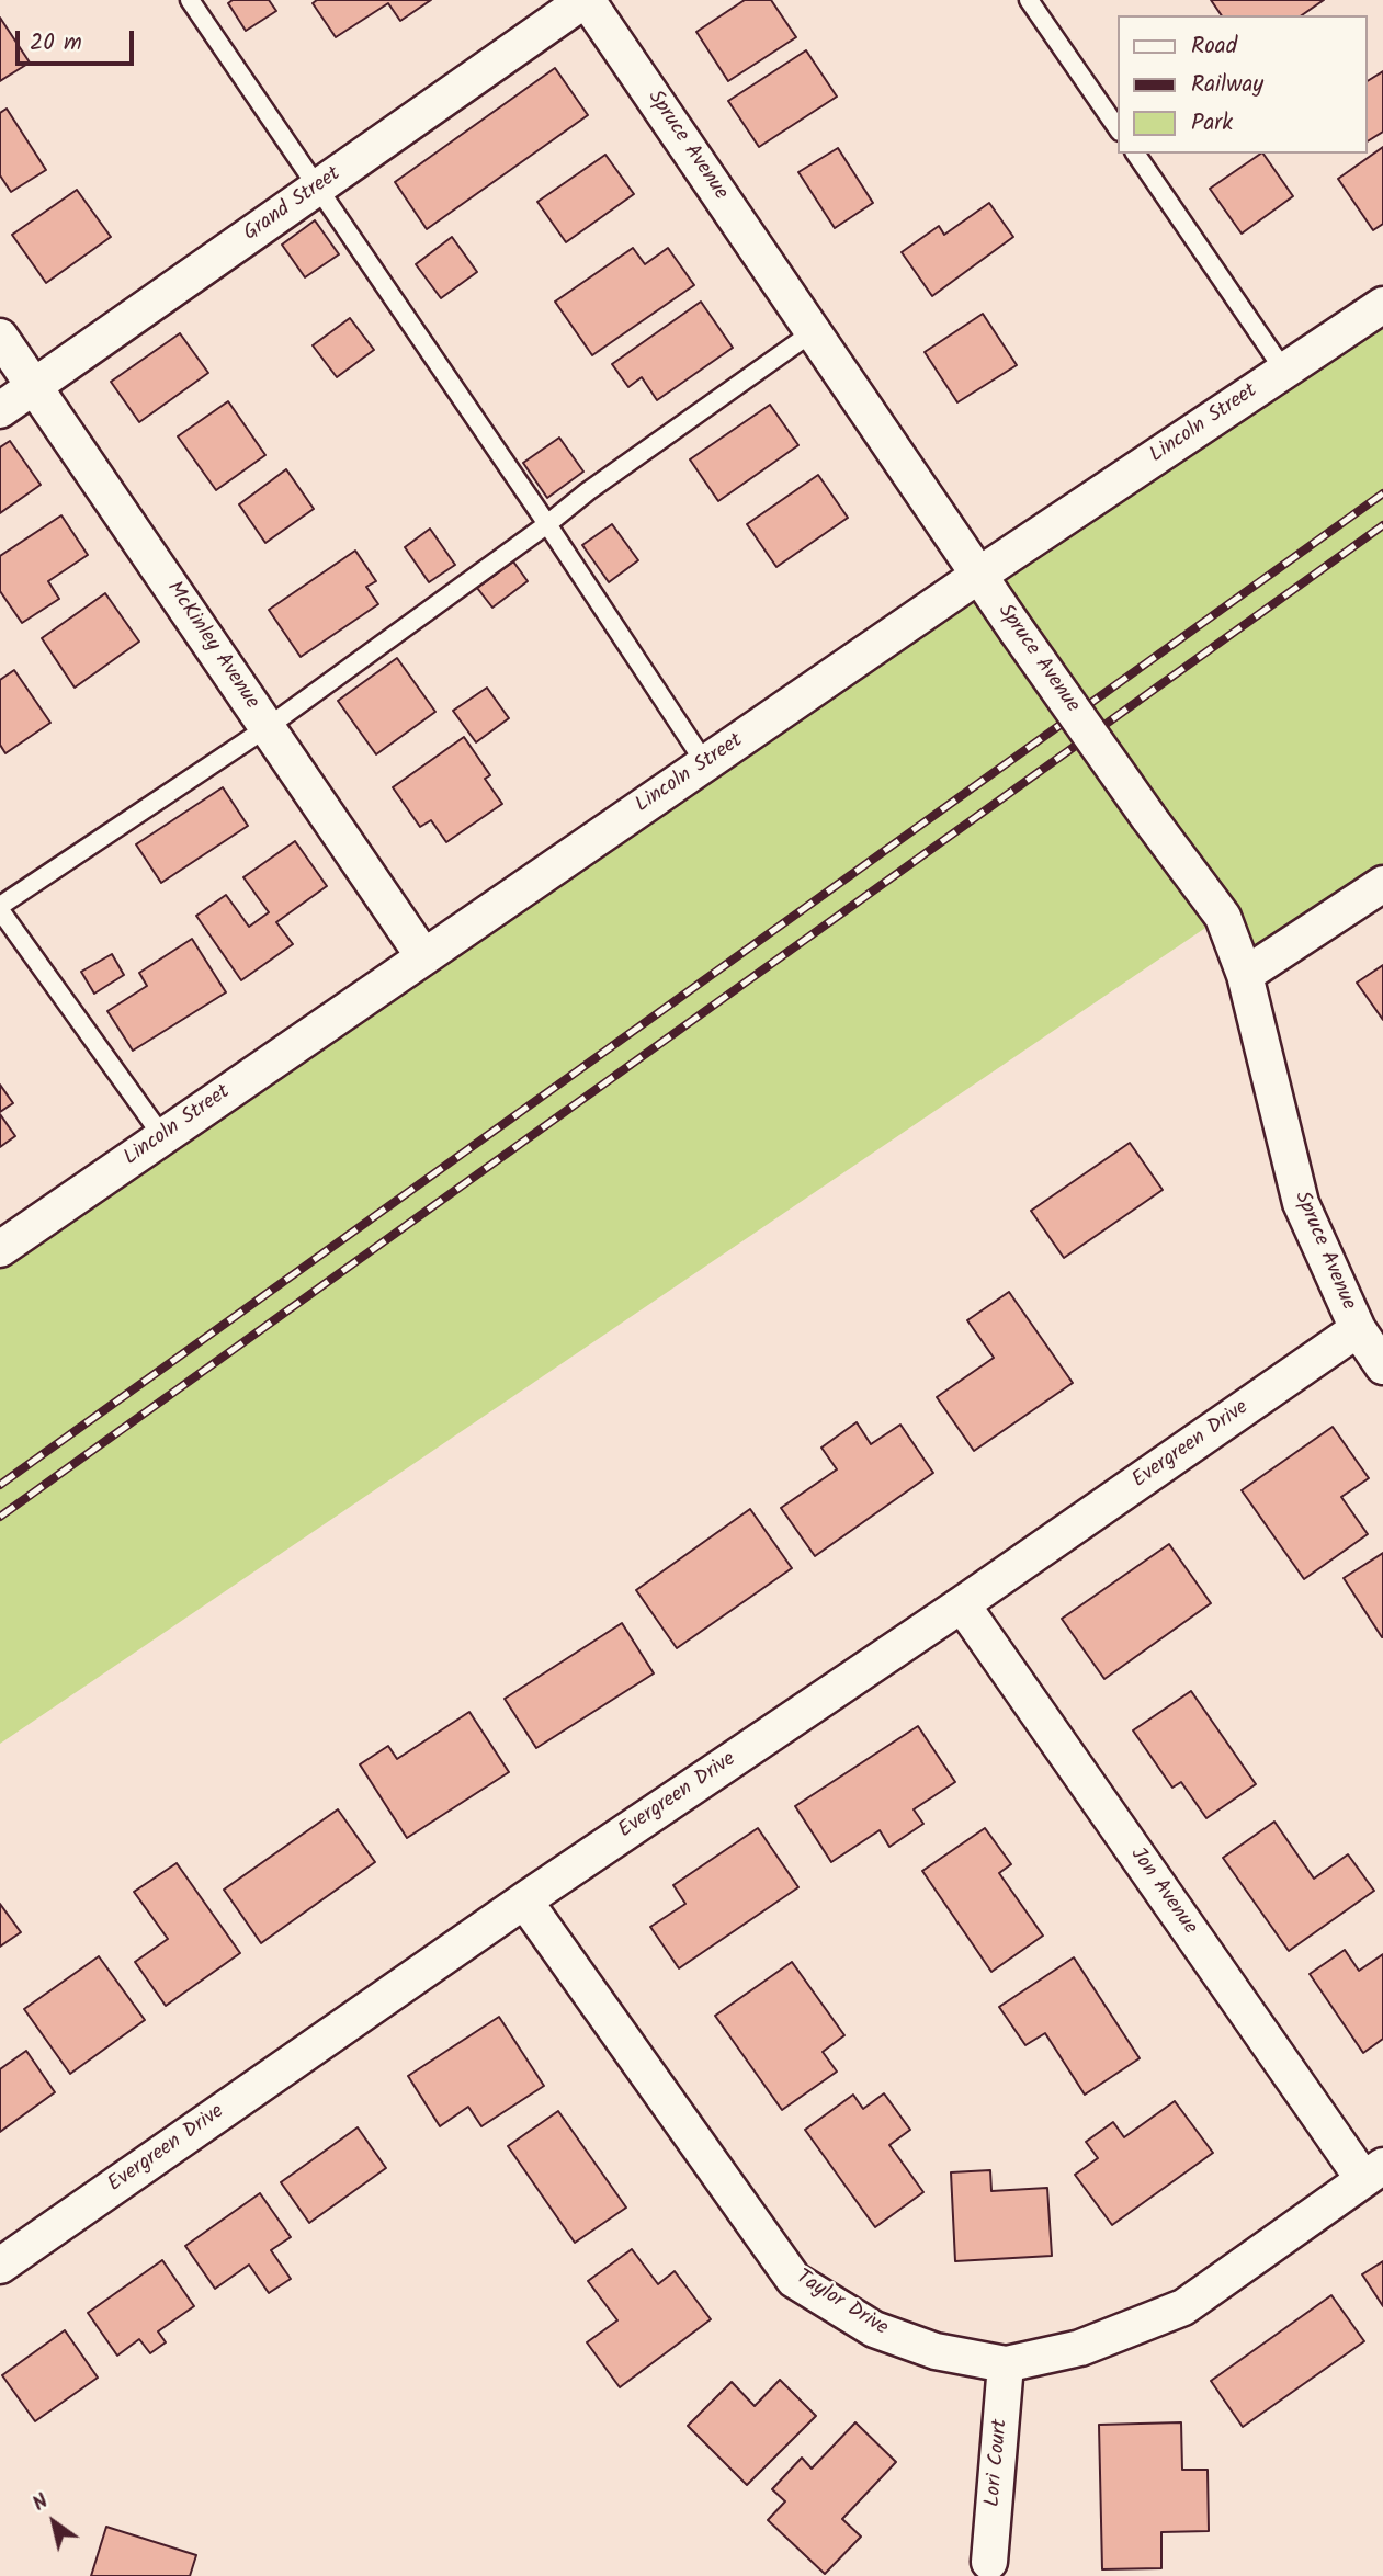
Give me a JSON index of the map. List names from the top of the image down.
{
  "streets": {
    "street": [
      "Spruce Avenue",
      "Grand Street",
      "Lincoln Street",
      "McKinley Avenue",
      "Evergreen Drive",
      "Jon Avenue",
      "Taylor Drive",
      "Lori Court"
    ]
  },
  "crossings": [
    ["Spruce Avenue", "Grand Street"],
    ["Spruce Avenue", "Lincoln Street"],
    ["Spruce Avenue", "Evergreen Drive"],
    ["Grand Street", "McKinley Avenue"],
    ["Lincoln Street", "McKinley Avenue"],
    ["Evergreen Drive", "Jon Avenue"],
    ["Evergreen Drive", "Taylor Drive"],
    ["Jon Avenue", "Taylor Drive"],
    ["Taylor Drive", "Lori Court"]
  ],
  "legend": ["Road", "Railway", "Park"],
  "scale_bar": "20 m",
  "north": "top left"
}
